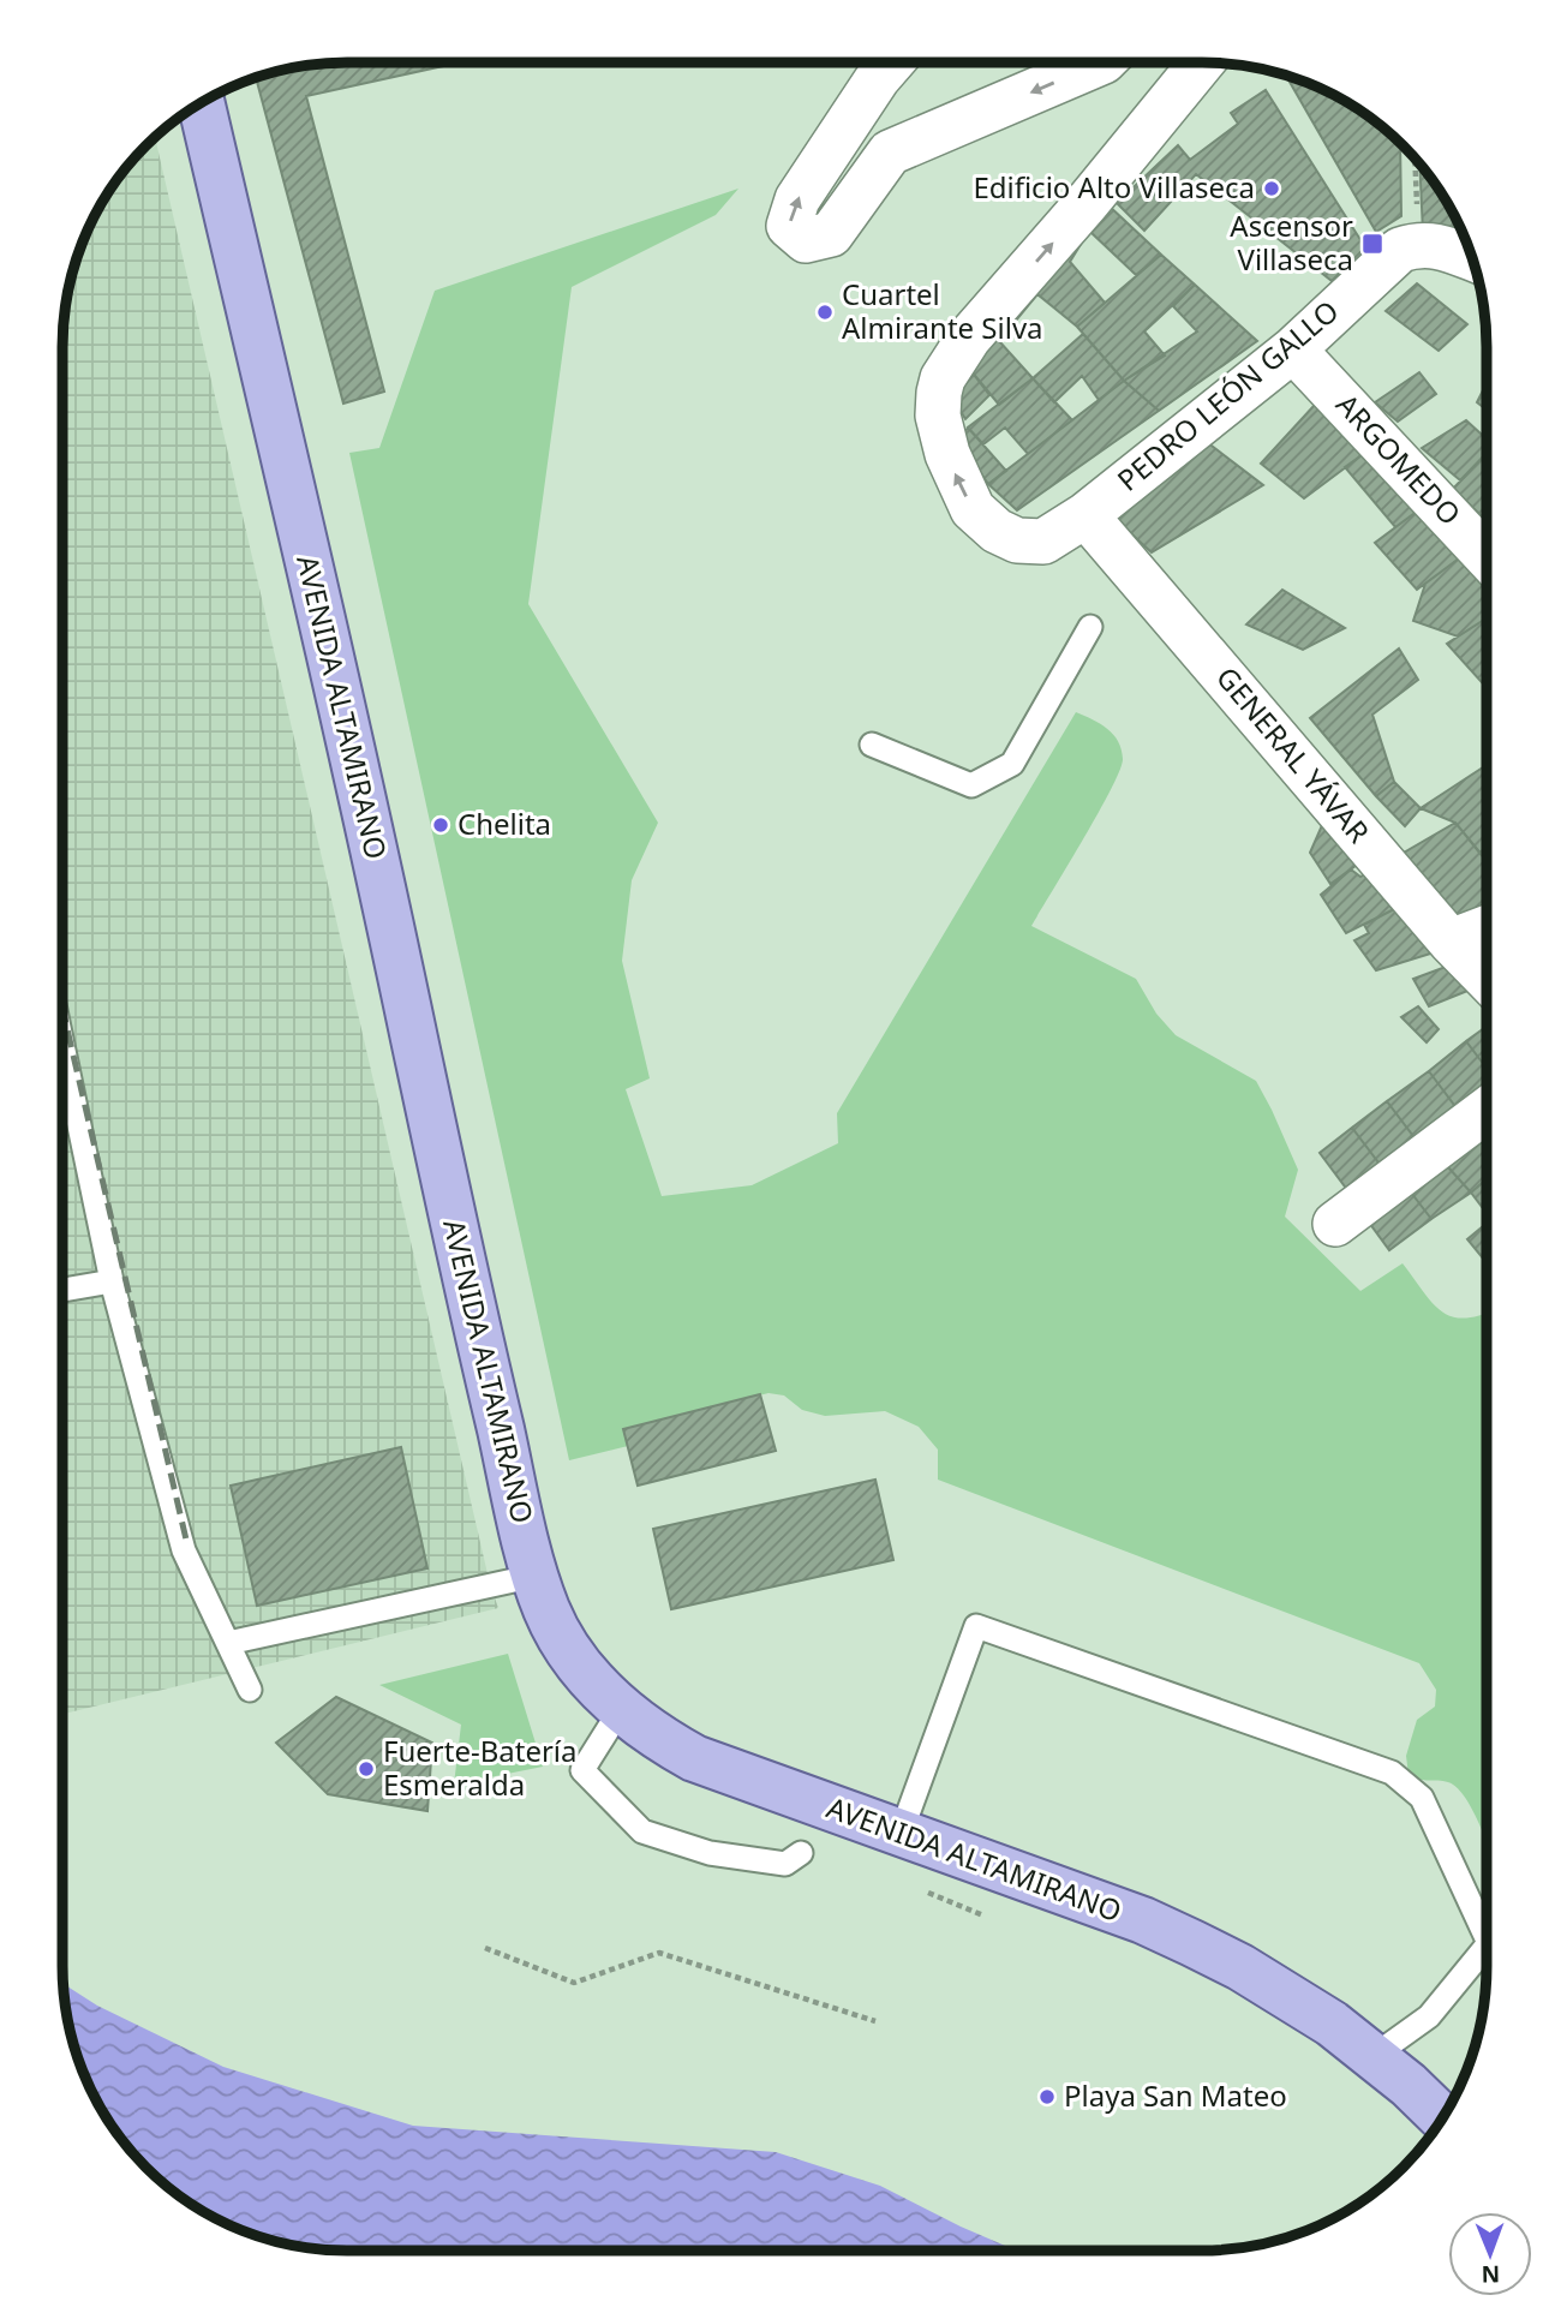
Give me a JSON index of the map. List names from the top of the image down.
{
  "streets": {
    "main road": ["AVENIDA ALTAMIRANO"],
    "street": ["PEDRO LEÓN GALLO", "ARGOMEDO", "GENERAL YÁVAR"]
  },
  "crossings": [
    ["PEDRO LEÓN GALLO", "ARGOMEDO"],
    ["PEDRO LEÓN GALLO", "GENERAL YÁVAR"]
  ],
  "places": {
    "other": [
      "Edificio Alto Villaseca",
      "Cuartel Almirante Silva",
      "Chelita",
      "Fuerte-Batería Esmeralda",
      "Playa San Mateo"
    ],
    "transit": ["Ascensor Villaseca"]
  },
  "north": "bottom"
}
